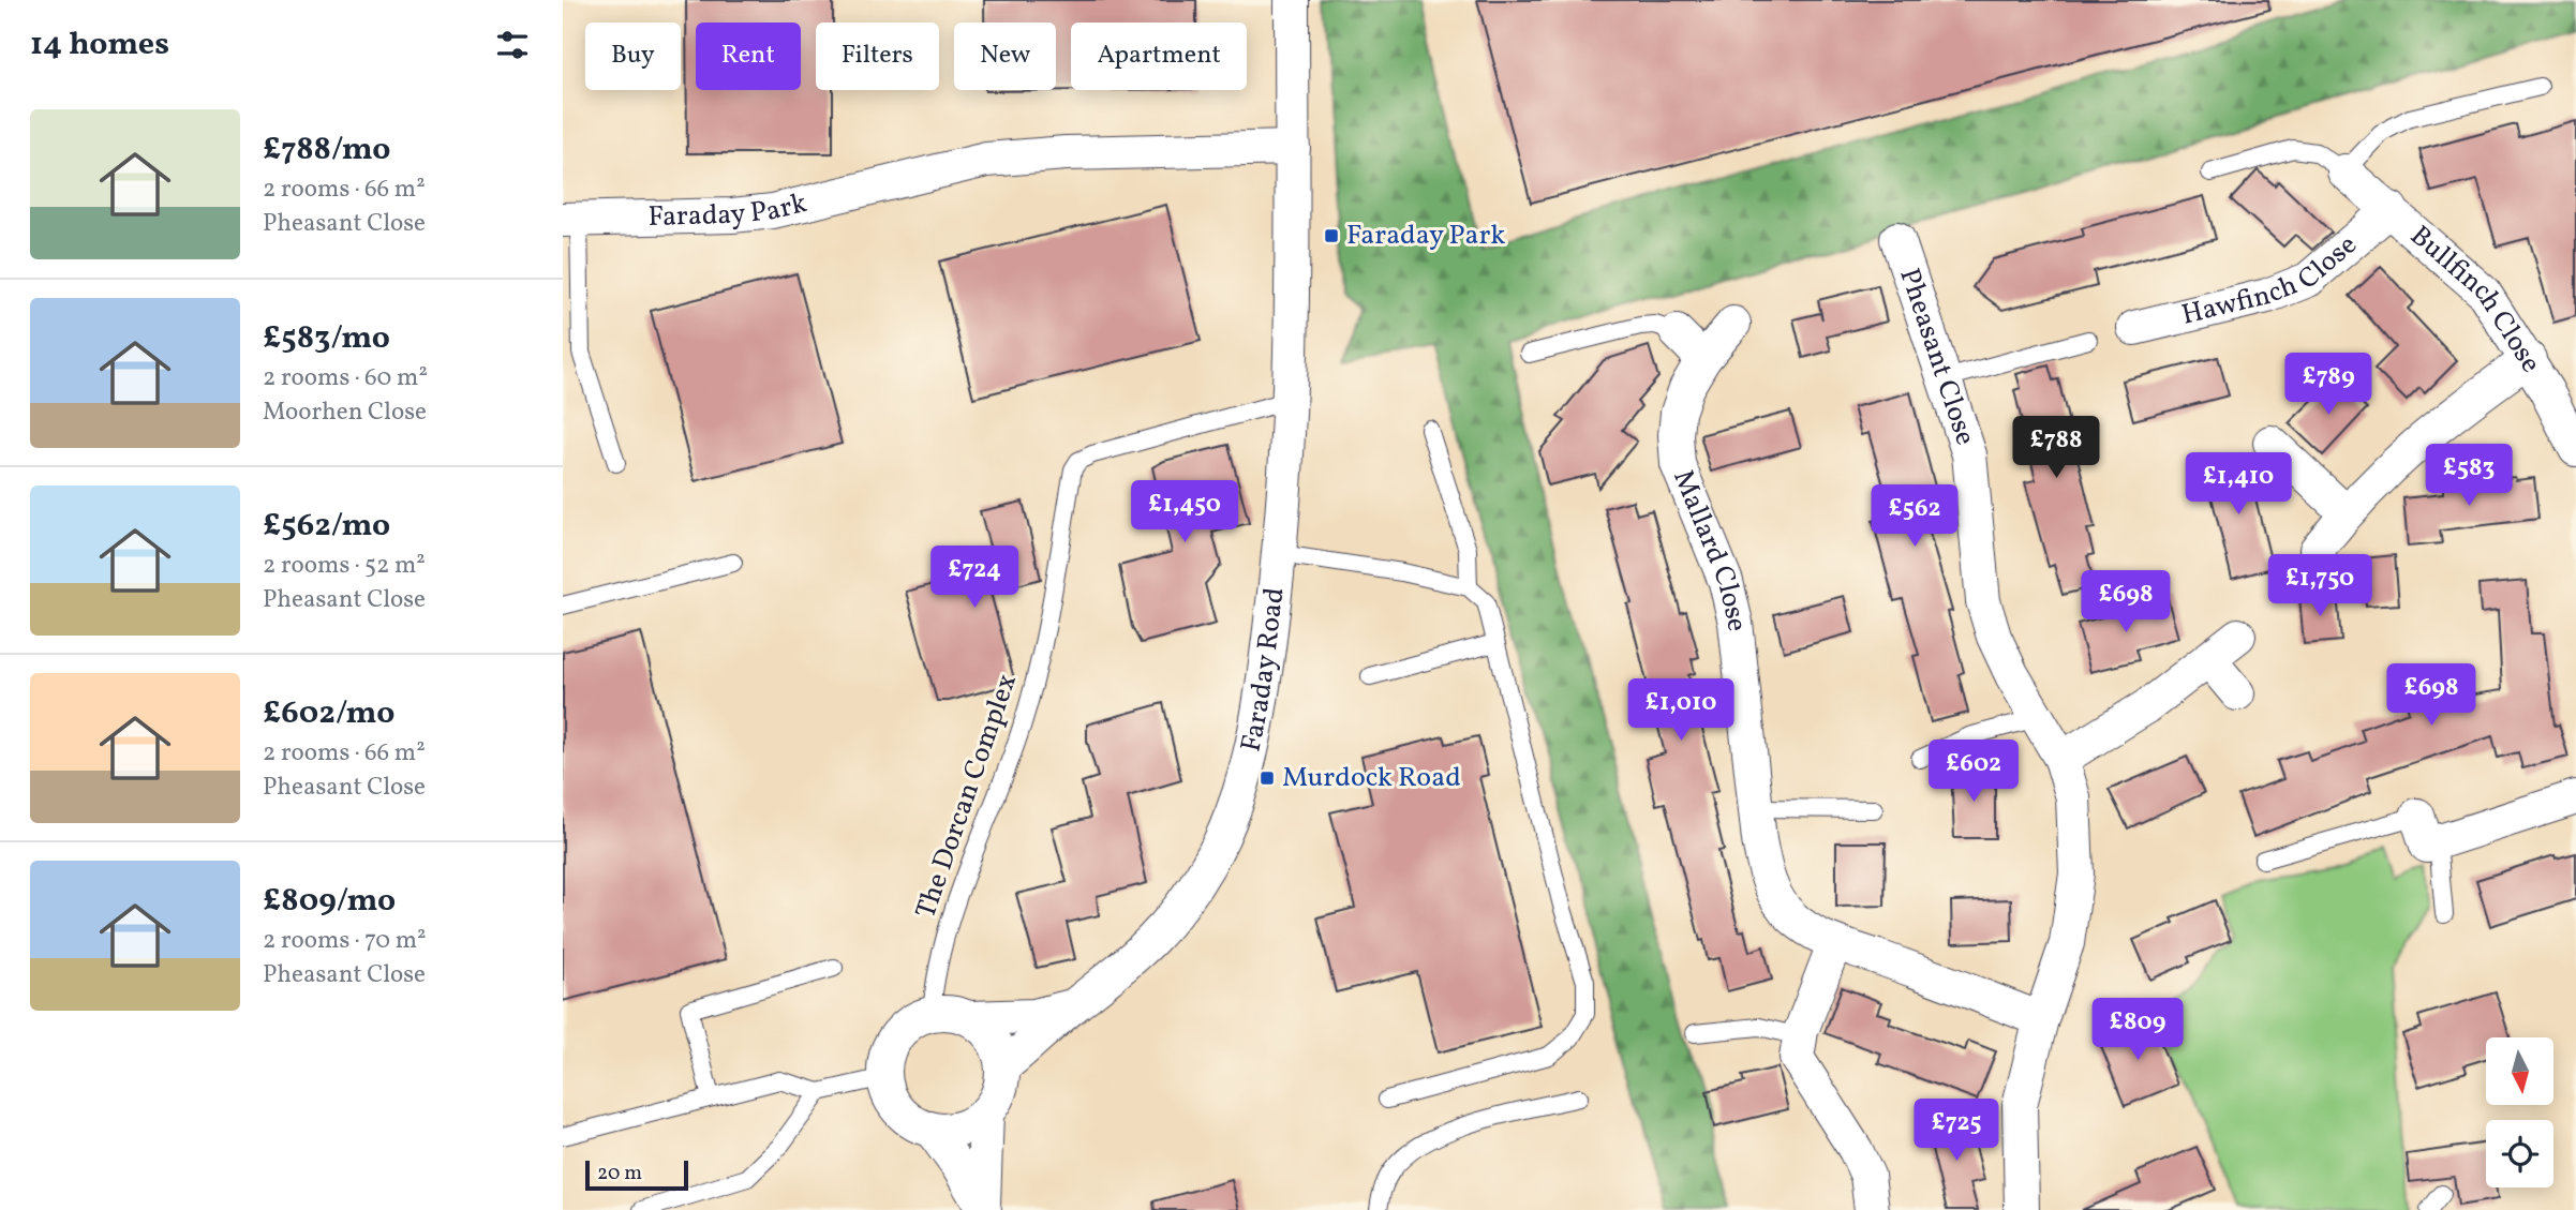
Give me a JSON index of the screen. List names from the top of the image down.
{
  "streets": {
    "street": [
      "Faraday Park",
      "Hawfinch Close",
      "Bullfinch Close",
      "Pheasant Close",
      "Mallard Close",
      "Faraday Road"
    ],
    "lane": ["The Dorcan Complex"]
  },
  "crossings": [
    ["Faraday Park", "Faraday Road"],
    ["Hawfinch Close", "Bullfinch Close"],
    ["Pheasant Close", "Mallard Close"],
    ["Faraday Road", "The Dorcan Complex"]
  ],
  "places": {
    "transit": ["Faraday Park", "Murdock Road"]
  },
  "scale_bar": "20 m",
  "north": "bottom",
  "page": {
    "heading": "14 homes",
    "chip": [
      "Buy",
      "Rent",
      "Filters",
      "New",
      "Apartment"
    ],
    "list": [
      {
        "name": "£788/mo",
        "note": "2 rooms · 66 m² · Pheasant Close"
      },
      {
        "name": "£583/mo",
        "note": "2 rooms · 60 m² · Moorhen Close"
      },
      {
        "name": "£562/mo",
        "note": "2 rooms · 52 m² · Pheasant Close"
      },
      {
        "name": "£602/mo",
        "note": "2 rooms · 66 m² · Pheasant Close"
      },
      {
        "name": "£809/mo",
        "note": "2 rooms · 70 m² · Pheasant Close"
      }
    ],
    "price": [
      "£789",
      "£788",
      "£583",
      "£1,410",
      "£1,450",
      "£562",
      "£724",
      "£1,750",
      "£698",
      "£698",
      "£1,010",
      "£602",
      "£809",
      "£725"
    ],
    "scale": "20 m"
  }
}
